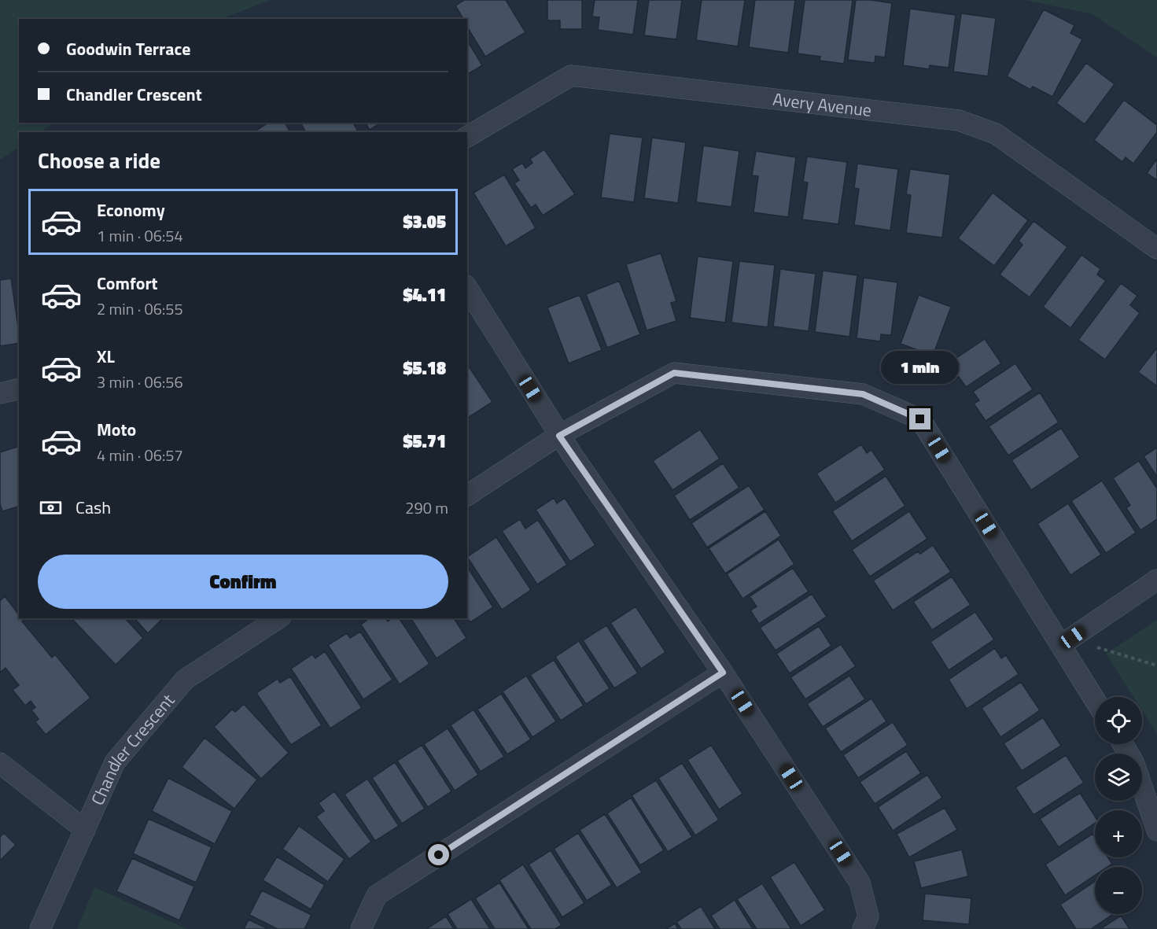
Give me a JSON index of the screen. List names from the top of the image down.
{
  "streets": {
    "street": ["Avery Avenue", "Chandler Crescent"]
  },
  "page": {
    "banner": ["Goodwin Terrace", "Chandler Crescent"],
    "heading": "Choose a ride",
    "list": [
      {
        "name": "Economy",
        "note": "1 min · 06:54",
        "value": "$3.05"
      },
      {
        "name": "Comfort",
        "note": "2 min · 06:55",
        "value": "$4.11"
      },
      {
        "name": "XL",
        "note": "3 min · 06:56",
        "value": "$5.18"
      },
      {
        "name": "Moto",
        "note": "4 min · 06:57",
        "value": "$5.71"
      }
    ],
    "bubble": "1 min",
    "pay": ["Cash", "290 m"],
    "buttons": "Confirm",
    "map_buttons": ["+", "−"]
  }
}
